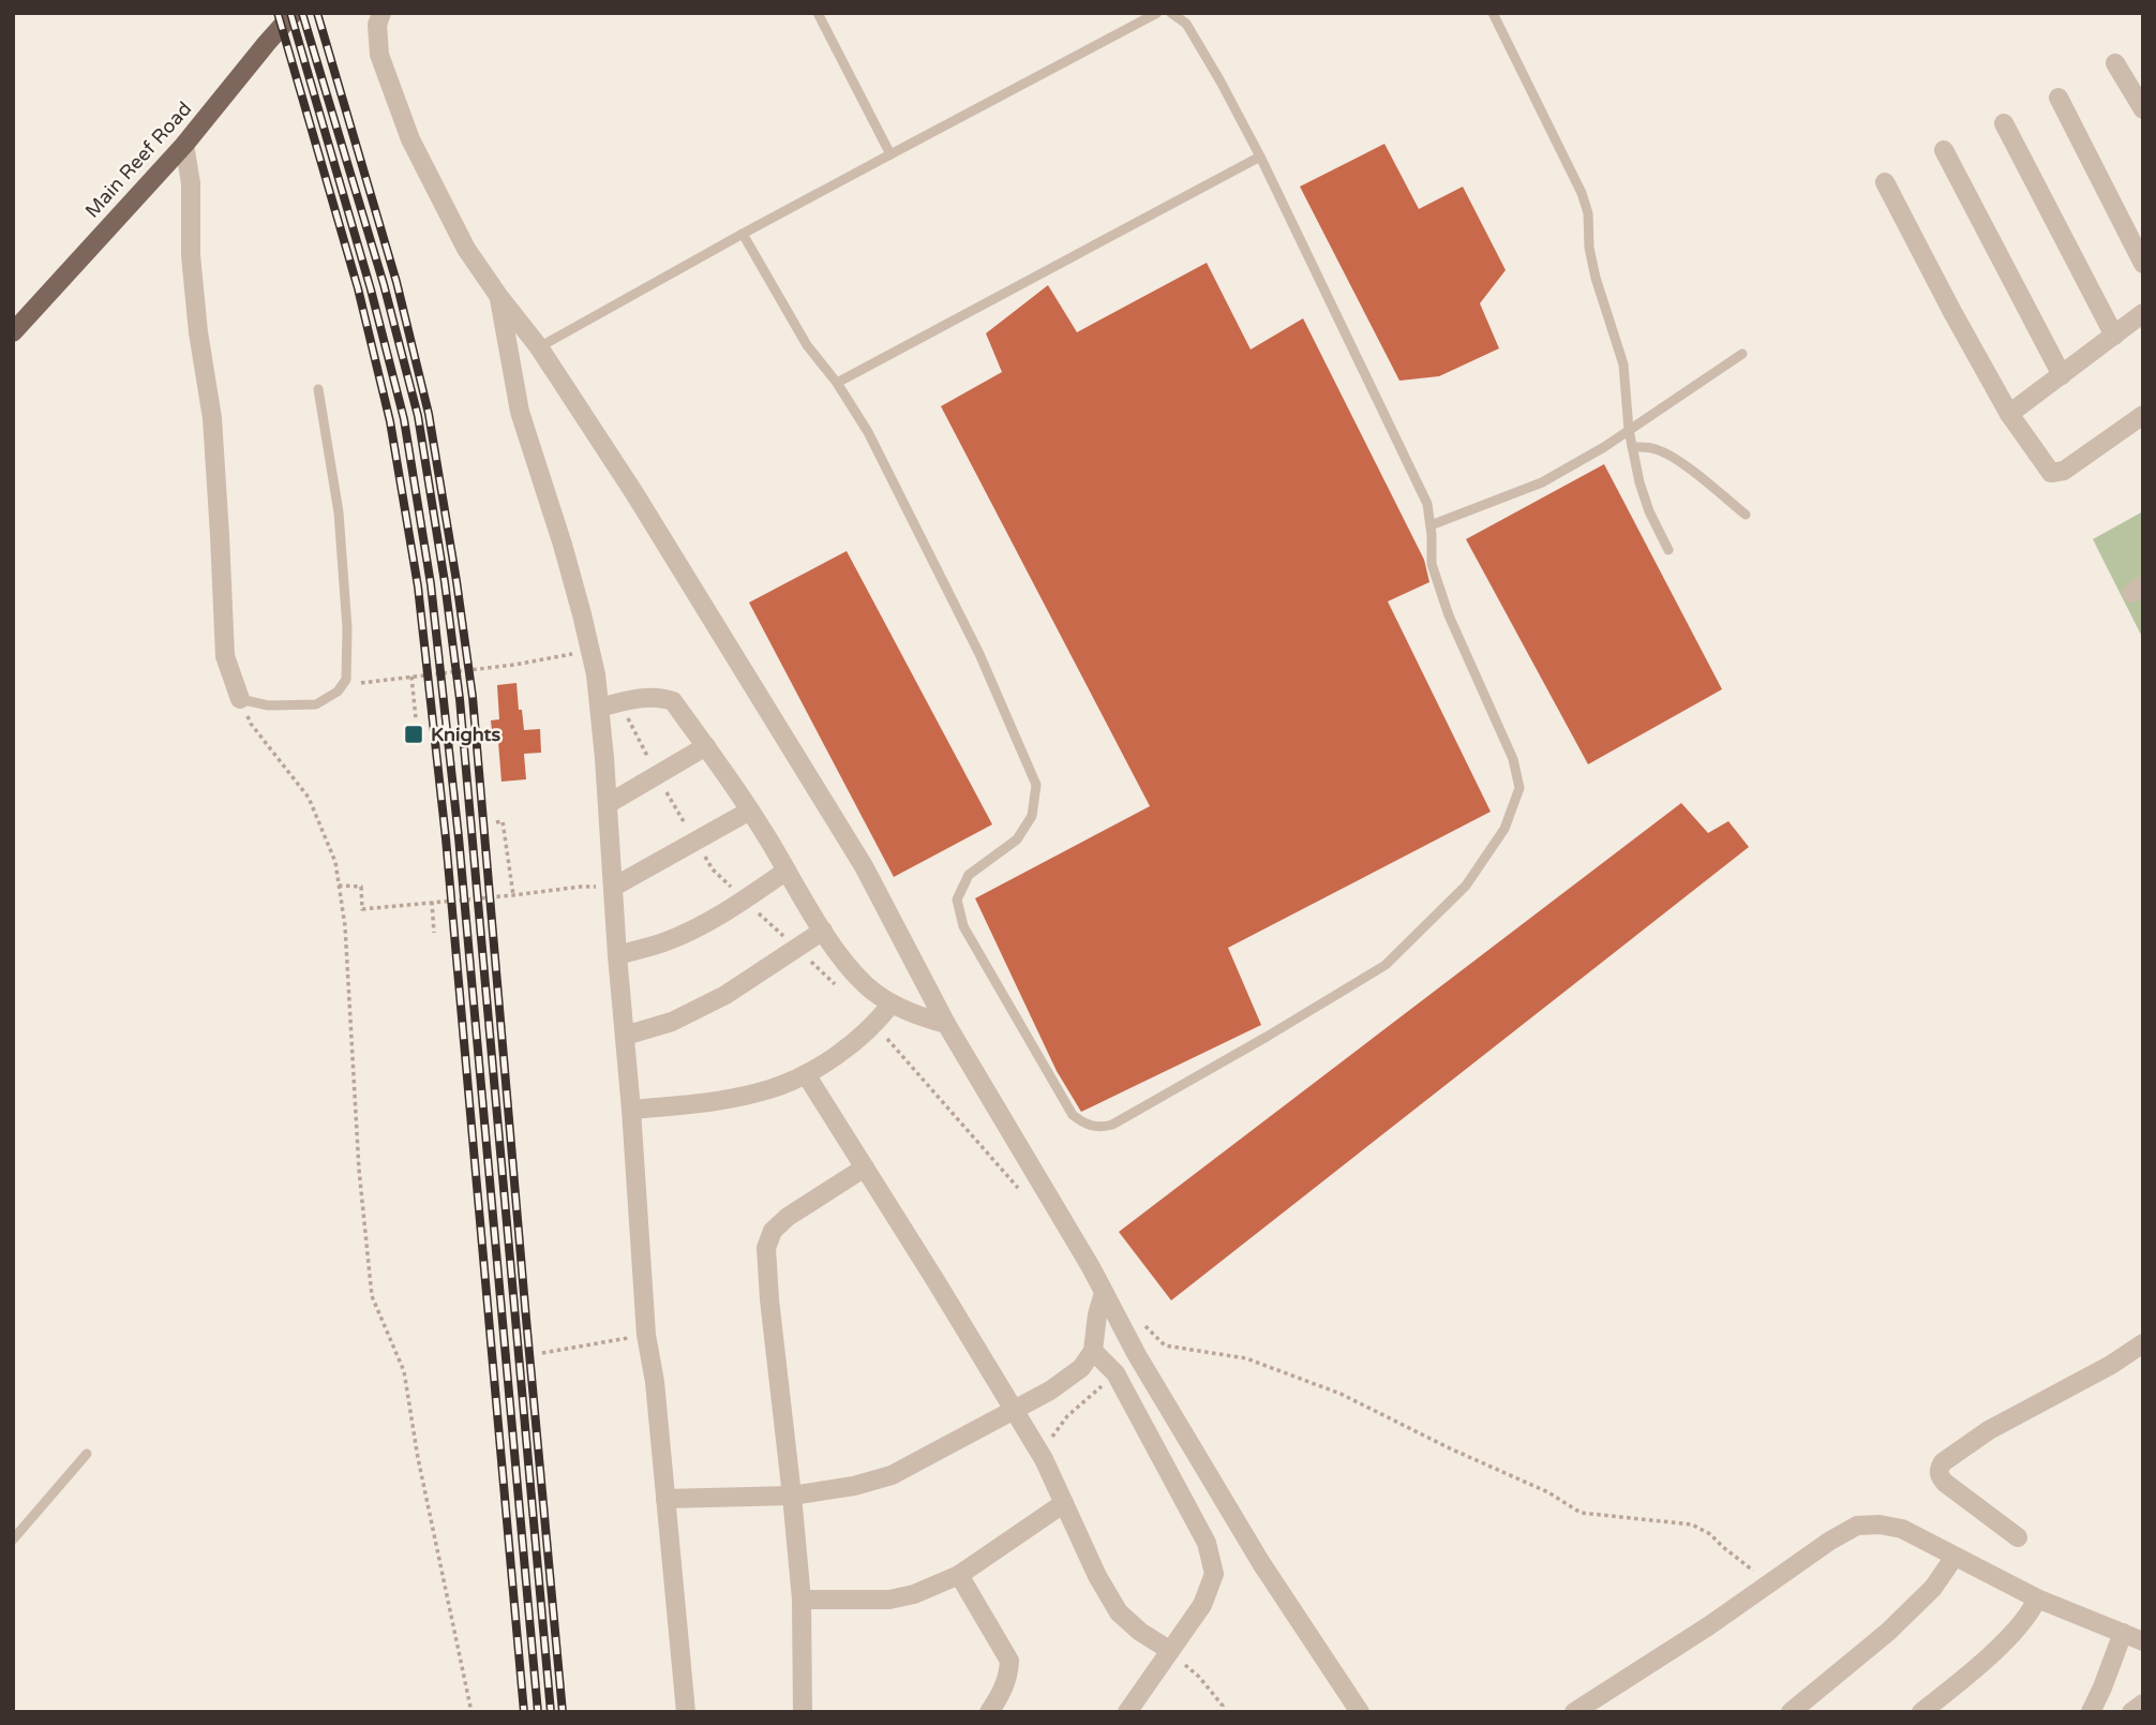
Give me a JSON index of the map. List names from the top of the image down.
{
  "streets": {
    "main road": ["Main Reef Road"]
  },
  "places": {
    "transit": ["Knights"]
  }
}
